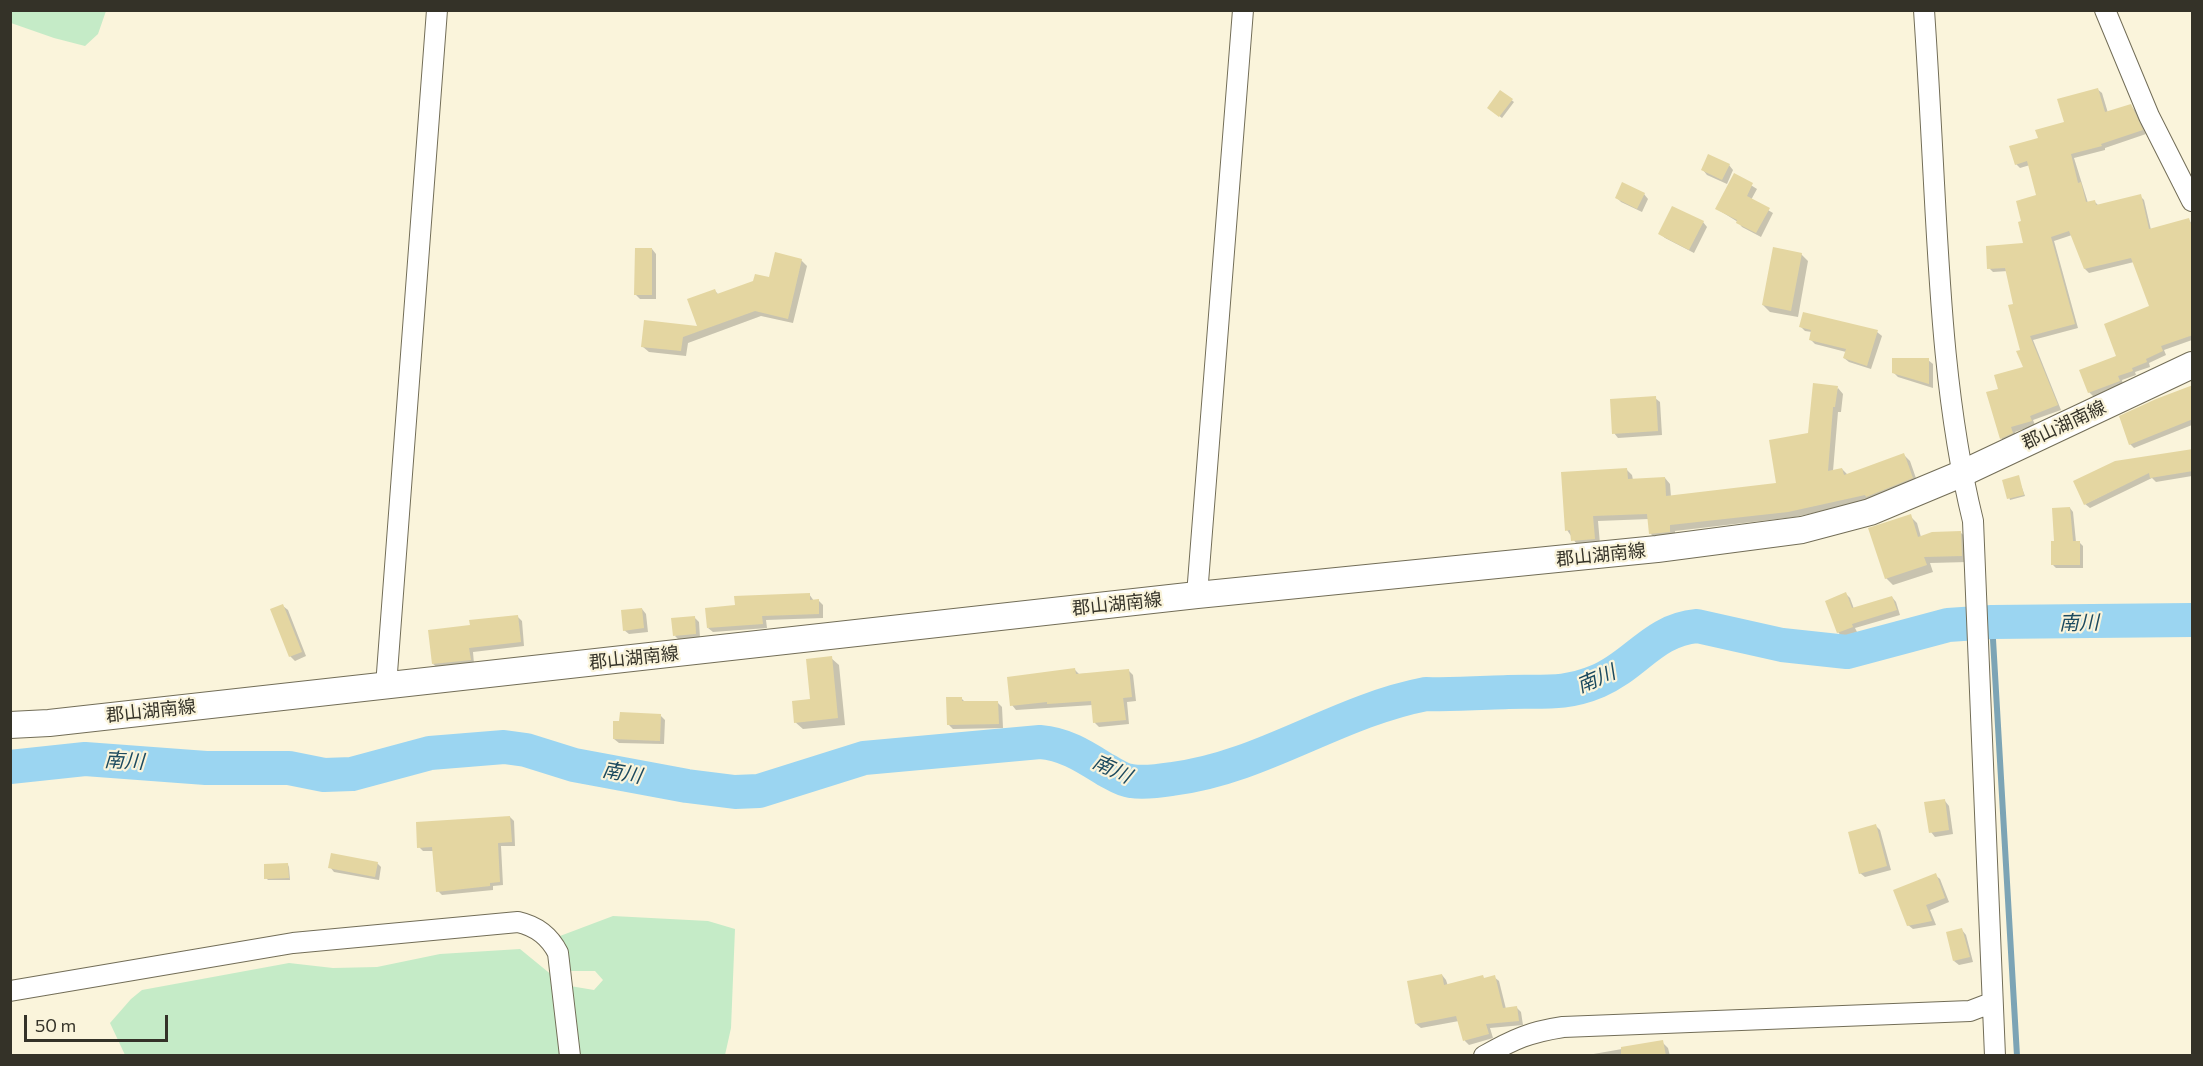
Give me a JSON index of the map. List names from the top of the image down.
{
  "streets": {
    "main road": ["郡山湖南線"]
  },
  "water": ["南川"],
  "scale_bar": "50 m"
}
